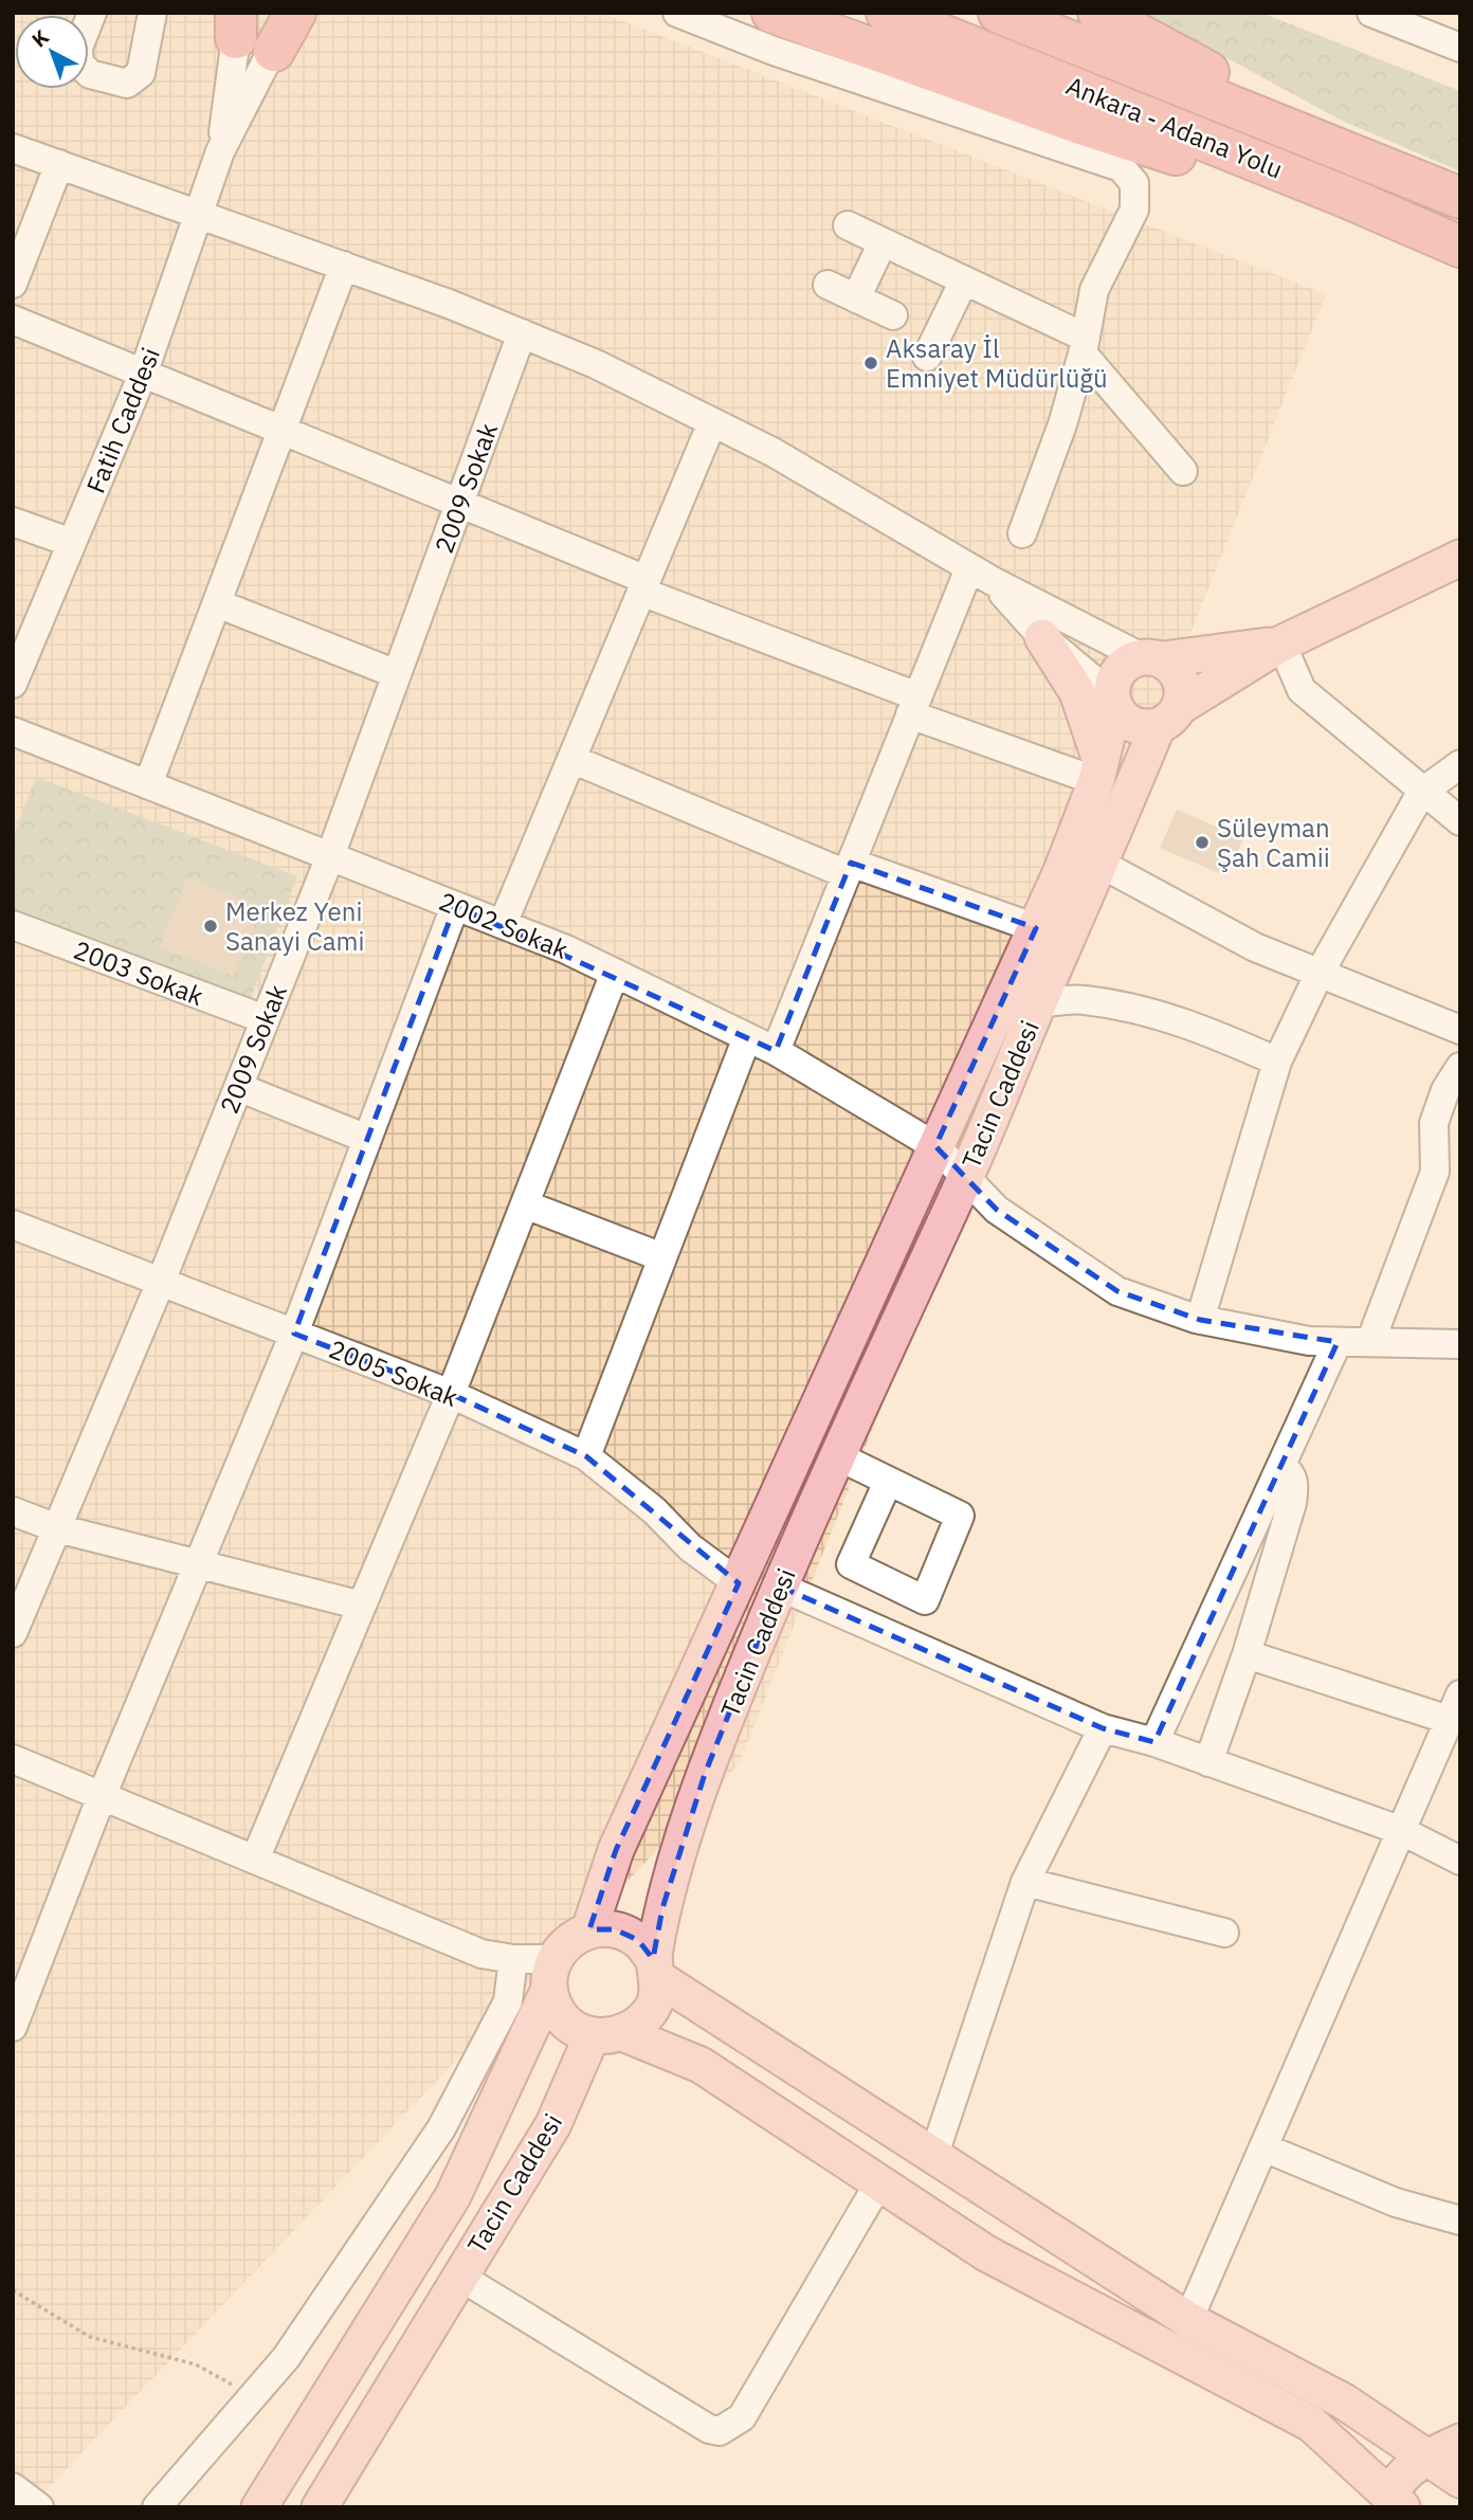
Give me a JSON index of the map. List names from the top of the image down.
{
  "streets": {
    "highway": ["Ankara - Adana Yolu"],
    "main road": ["Tacin Caddesi"],
    "street": [
      "Fatih Caddesi",
      "2009 Sokak",
      "2002 Sokak",
      "2003 Sokak",
      "2005 Sokak"
    ]
  },
  "crossings": [
    ["2009 Sokak", "2002 Sokak"],
    ["2009 Sokak", "2003 Sokak"],
    ["2009 Sokak", "2005 Sokak"],
    ["2002 Sokak", "Tacin Caddesi"],
    ["Tacin Caddesi", "2005 Sokak"]
  ],
  "places": ["Aksaray İl Emniyet Müdürlüğü", "Süleyman Şah Camii", "Merkez Yeni Sanayi Cami"],
  "north": "top left"
}
